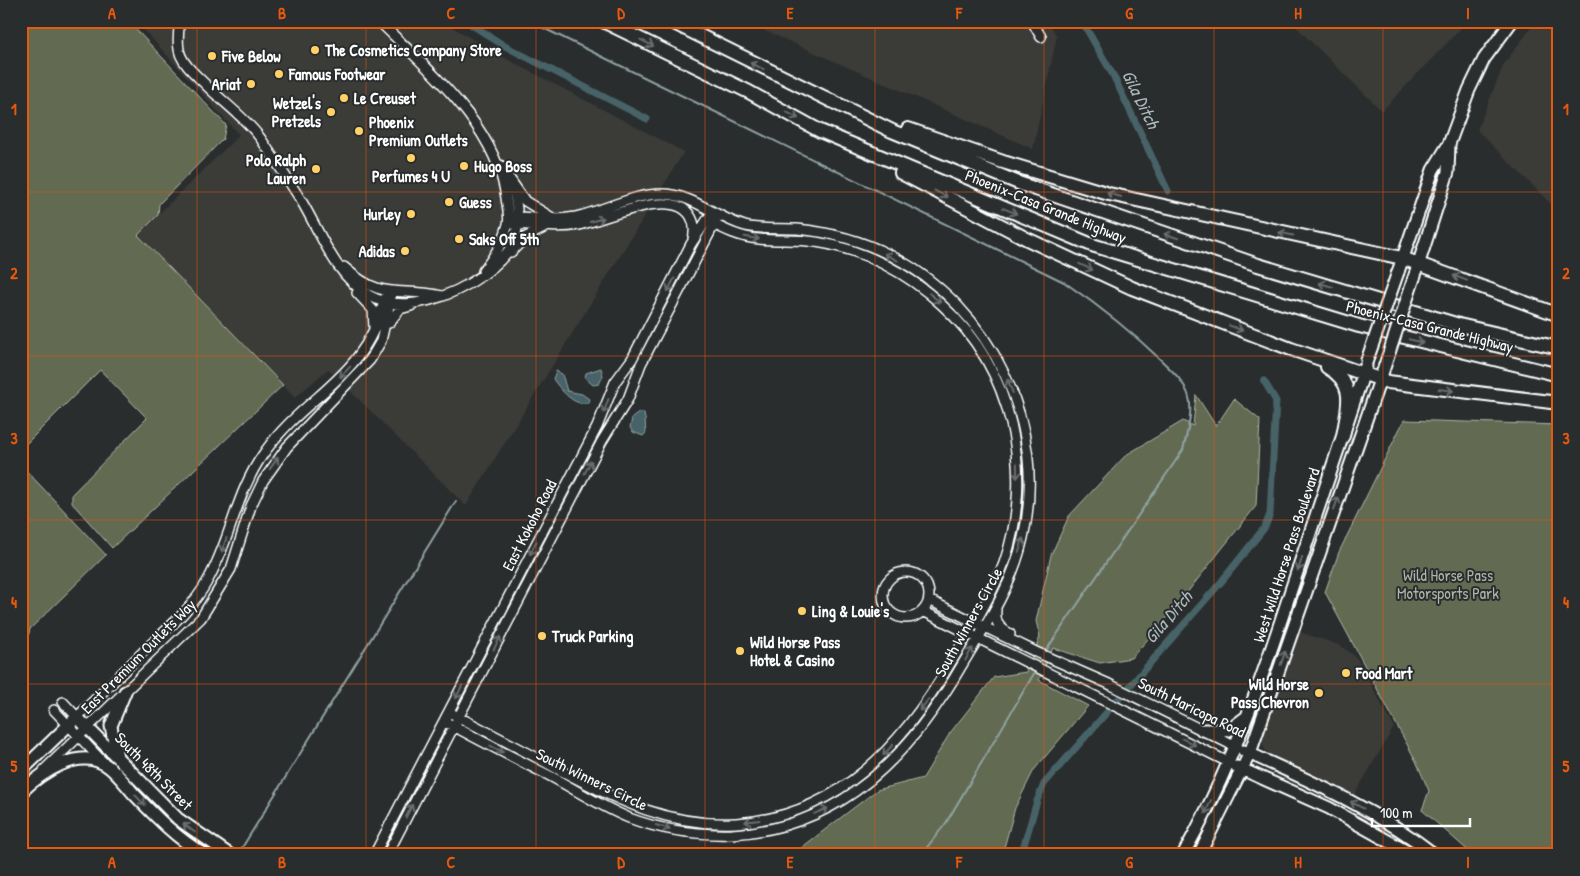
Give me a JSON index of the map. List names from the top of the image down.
{
  "streets": {
    "highway": ["Phoenix-Casa Grande Highway"],
    "main road": ["West Wild Horse Pass Boulevard", "South Maricopa Road", "South 48th Street"],
    "street": ["East Kokoho Road", "South Winners Circle", "East Premium Outlets Way"]
  },
  "crossings": [
    ["East Kokoho Road", "South Winners Circle"],
    ["West Wild Horse Pass Boulevard", "South Maricopa Road"],
    ["South Winners Circle", "South Maricopa Road"],
    ["East Premium Outlets Way", "South 48th Street"]
  ],
  "water": ["Gila Ditch"],
  "parks": ["Wild Horse Pass Motorsports Park"],
  "places": [
    "The Cosmetics Company Store",
    "Five Below",
    "Famous Footwear",
    "Ariat",
    "Le Creuset",
    "Wetzel's Pretzels",
    "Phoenix Premium Outlets",
    "Perfumes 4 U",
    "Hugo Boss",
    "Polo Ralph Lauren",
    "Guess",
    "Hurley",
    "Saks Off 5th",
    "Adidas",
    "Ling & Louie's",
    "Truck Parking",
    "Wild Horse Pass Hotel & Casino",
    "Food Mart",
    "Wild Horse Pass Chevron"
  ],
  "scale_bar": "100 m",
  "grid": {
    "columns": [
      "A",
      "B",
      "C",
      "D",
      "E",
      "F",
      "G",
      "H",
      "I"
    ],
    "rows": [
      "1",
      "2",
      "3",
      "4",
      "5"
    ]
  }
}
